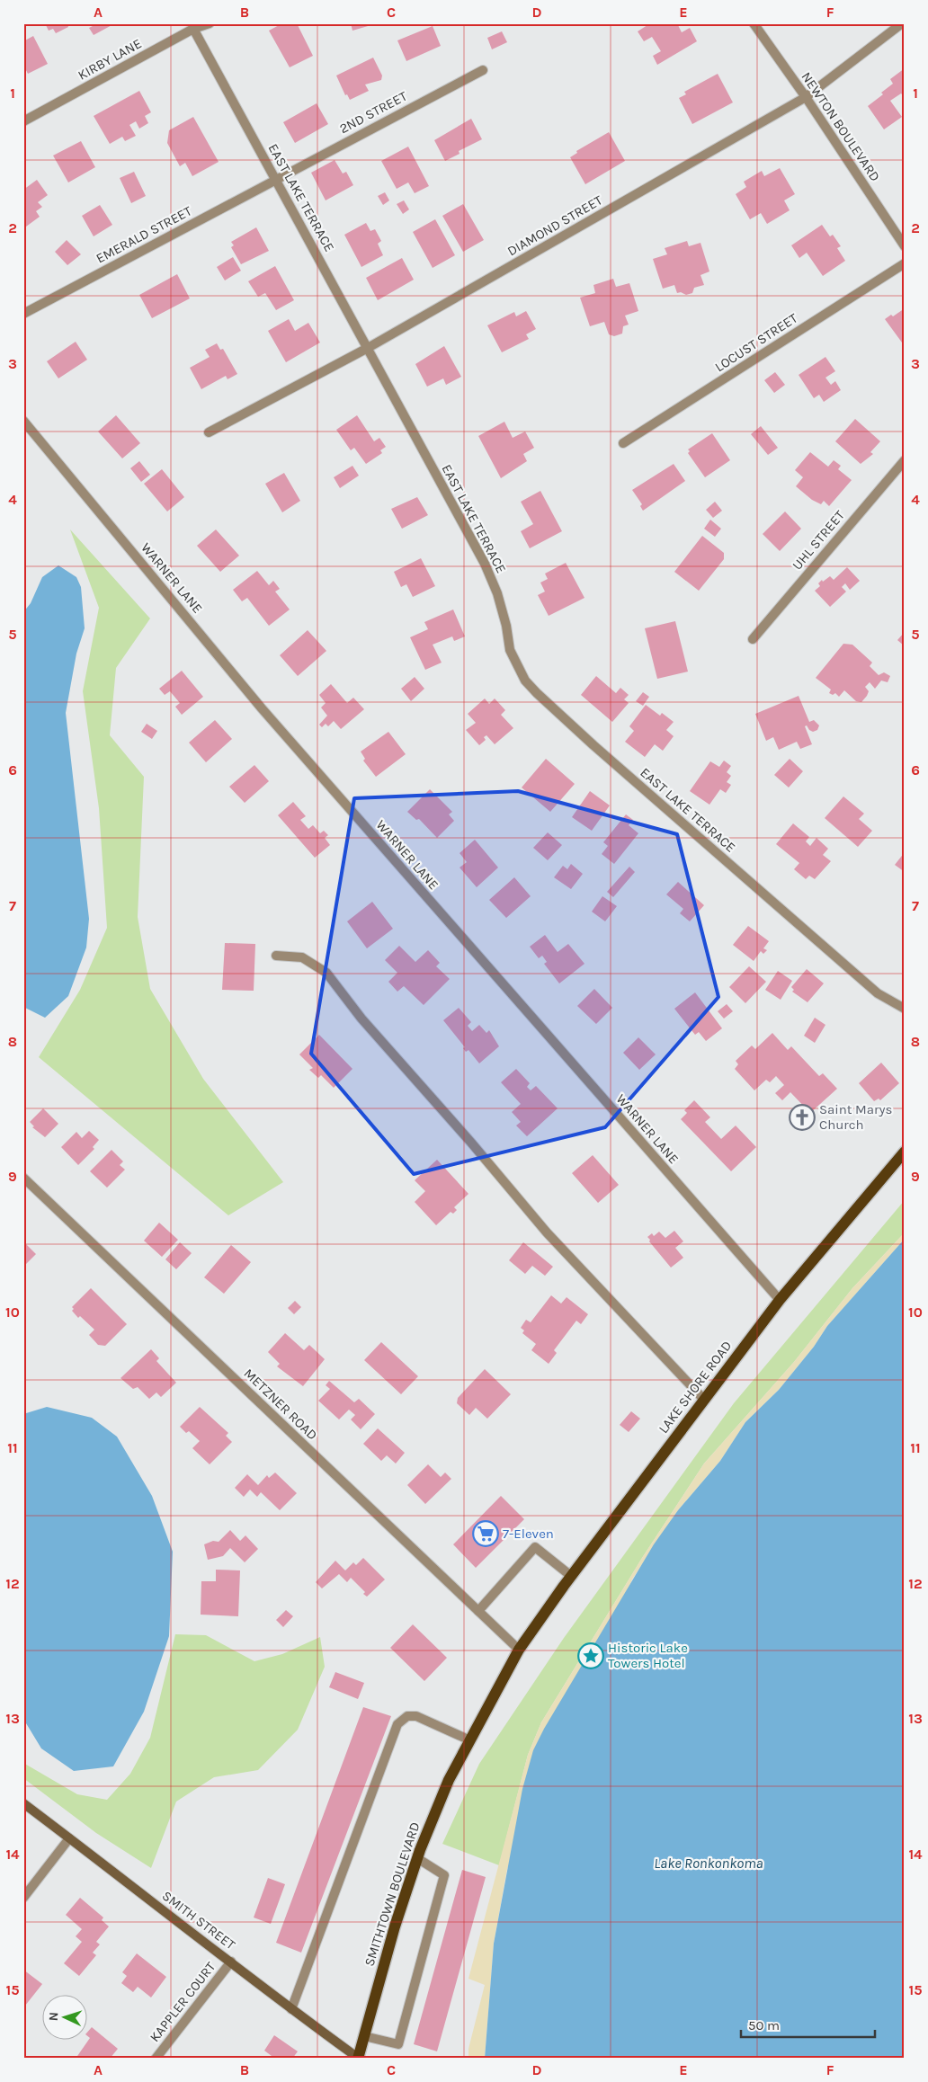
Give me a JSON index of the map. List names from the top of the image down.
{
  "streets": {
    "main road": ["LAKE SHORE ROAD", "SMITHTOWN BOULEVARD"],
    "street": [
      "KIRBY LANE",
      "2ND STREET",
      "NEWTON BOULEVARD",
      "EAST LAKE TERRACE",
      "DIAMOND STREET",
      "EMERALD STREET",
      "LOCUST STREET",
      "UHL STREET",
      "WARNER LANE",
      "METZNER ROAD",
      "SMITH STREET",
      "KAPPLER COURT"
    ]
  },
  "crossings": [
    ["KIRBY LANE", "EAST LAKE TERRACE"],
    ["2ND STREET", "EAST LAKE TERRACE"],
    ["2ND STREET", "EMERALD STREET"],
    ["NEWTON BOULEVARD", "DIAMOND STREET"],
    ["EAST LAKE TERRACE", "DIAMOND STREET"],
    ["EAST LAKE TERRACE", "EMERALD STREET"],
    ["WARNER LANE", "LAKE SHORE ROAD"],
    ["LAKE SHORE ROAD", "METZNER ROAD"],
    ["LAKE SHORE ROAD", "SMITHTOWN BOULEVARD"],
    ["METZNER ROAD", "SMITHTOWN BOULEVARD"],
    ["SMITHTOWN BOULEVARD", "SMITH STREET"],
    ["SMITH STREET", "KAPPLER COURT"]
  ],
  "water": ["Lake Ronkonkoma"],
  "places": {
    "church": ["Saint Marys Church"],
    "supermarket": ["7-Eleven"],
    "place": ["Historic Lake Towers Hotel"]
  },
  "scale_bar": "50 m",
  "north": "left",
  "grid": {
    "columns": [
      "A",
      "B",
      "C",
      "D",
      "E",
      "F"
    ],
    "rows": [
      "1",
      "2",
      "3",
      "4",
      "5",
      "6",
      "7",
      "8",
      "9",
      "10",
      "11",
      "12",
      "13",
      "14",
      "15"
    ]
  }
}
